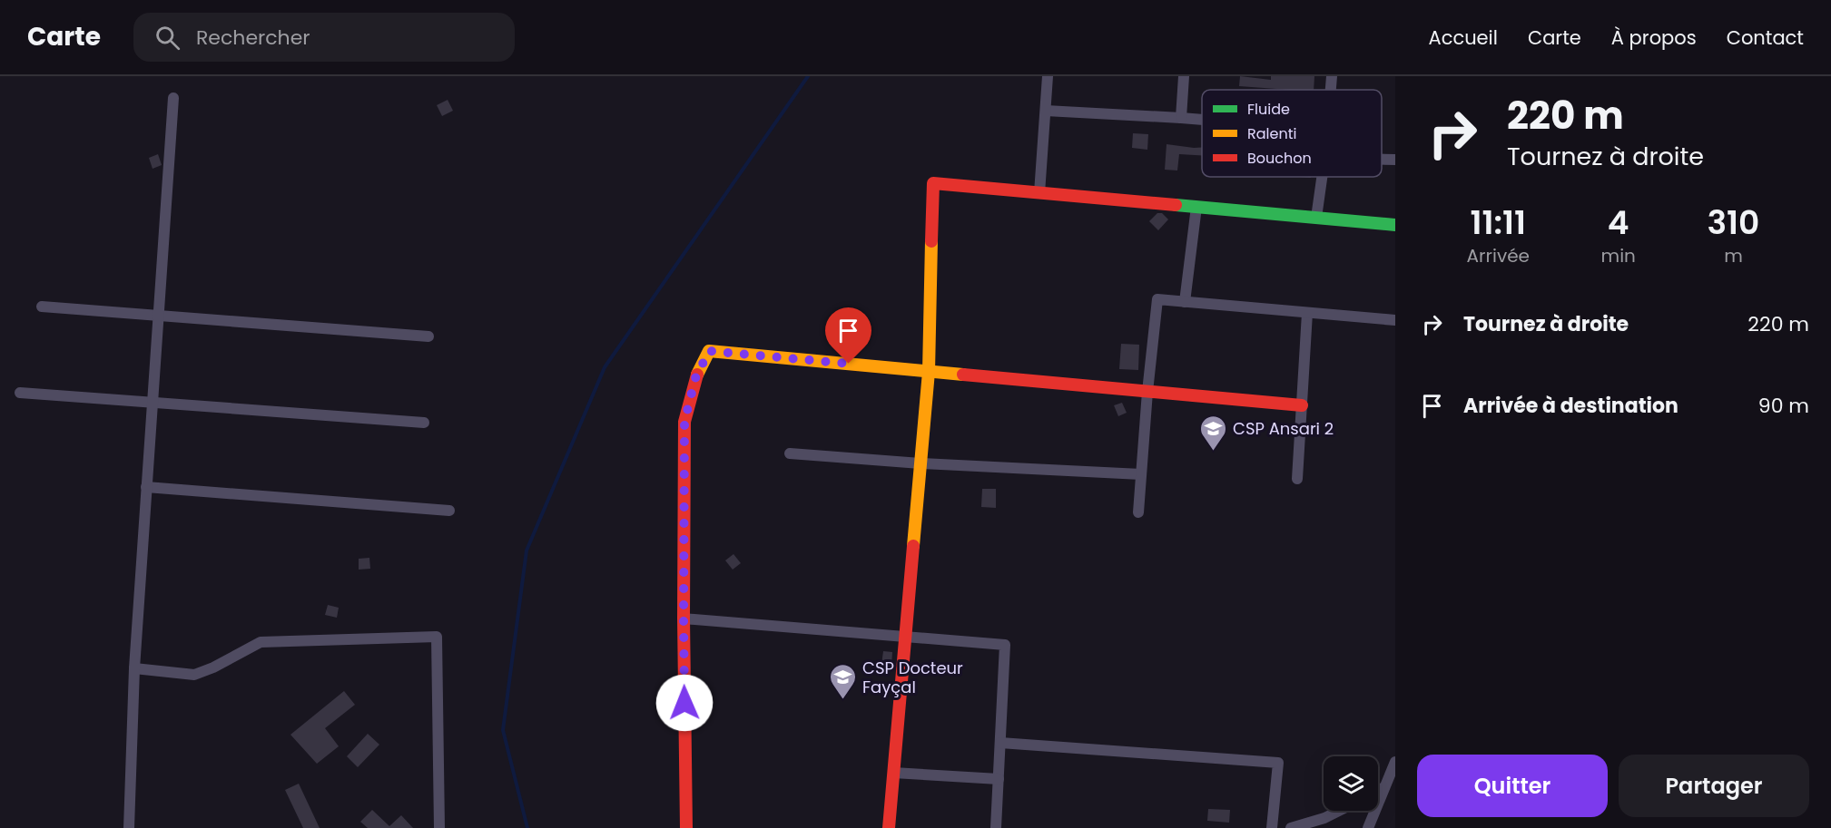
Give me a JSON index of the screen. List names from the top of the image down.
{
  "places": {
    "school or university": ["CSP Ansari 2", "CSP Docteur Fayçal"]
  },
  "legend": ["Fluide", "Ralenti", "Bouchon"],
  "page": {
    "header": "Carte",
    "search": "Rechercher",
    "nav": [
      "Accueil",
      "Carte",
      "À propos",
      "Contact"
    ],
    "turn": ["220 m", "Tournez à droite"],
    "eta": [
      "11:11",
      "Arrivée",
      "4",
      "min",
      "310",
      "m"
    ],
    "list": [
      {
        "name": "Tournez à droite",
        "value": "220 m"
      },
      {
        "name": "Arrivée à destination",
        "value": "90 m"
      }
    ],
    "buttons": ["Quitter", "Partager"]
  }
}
